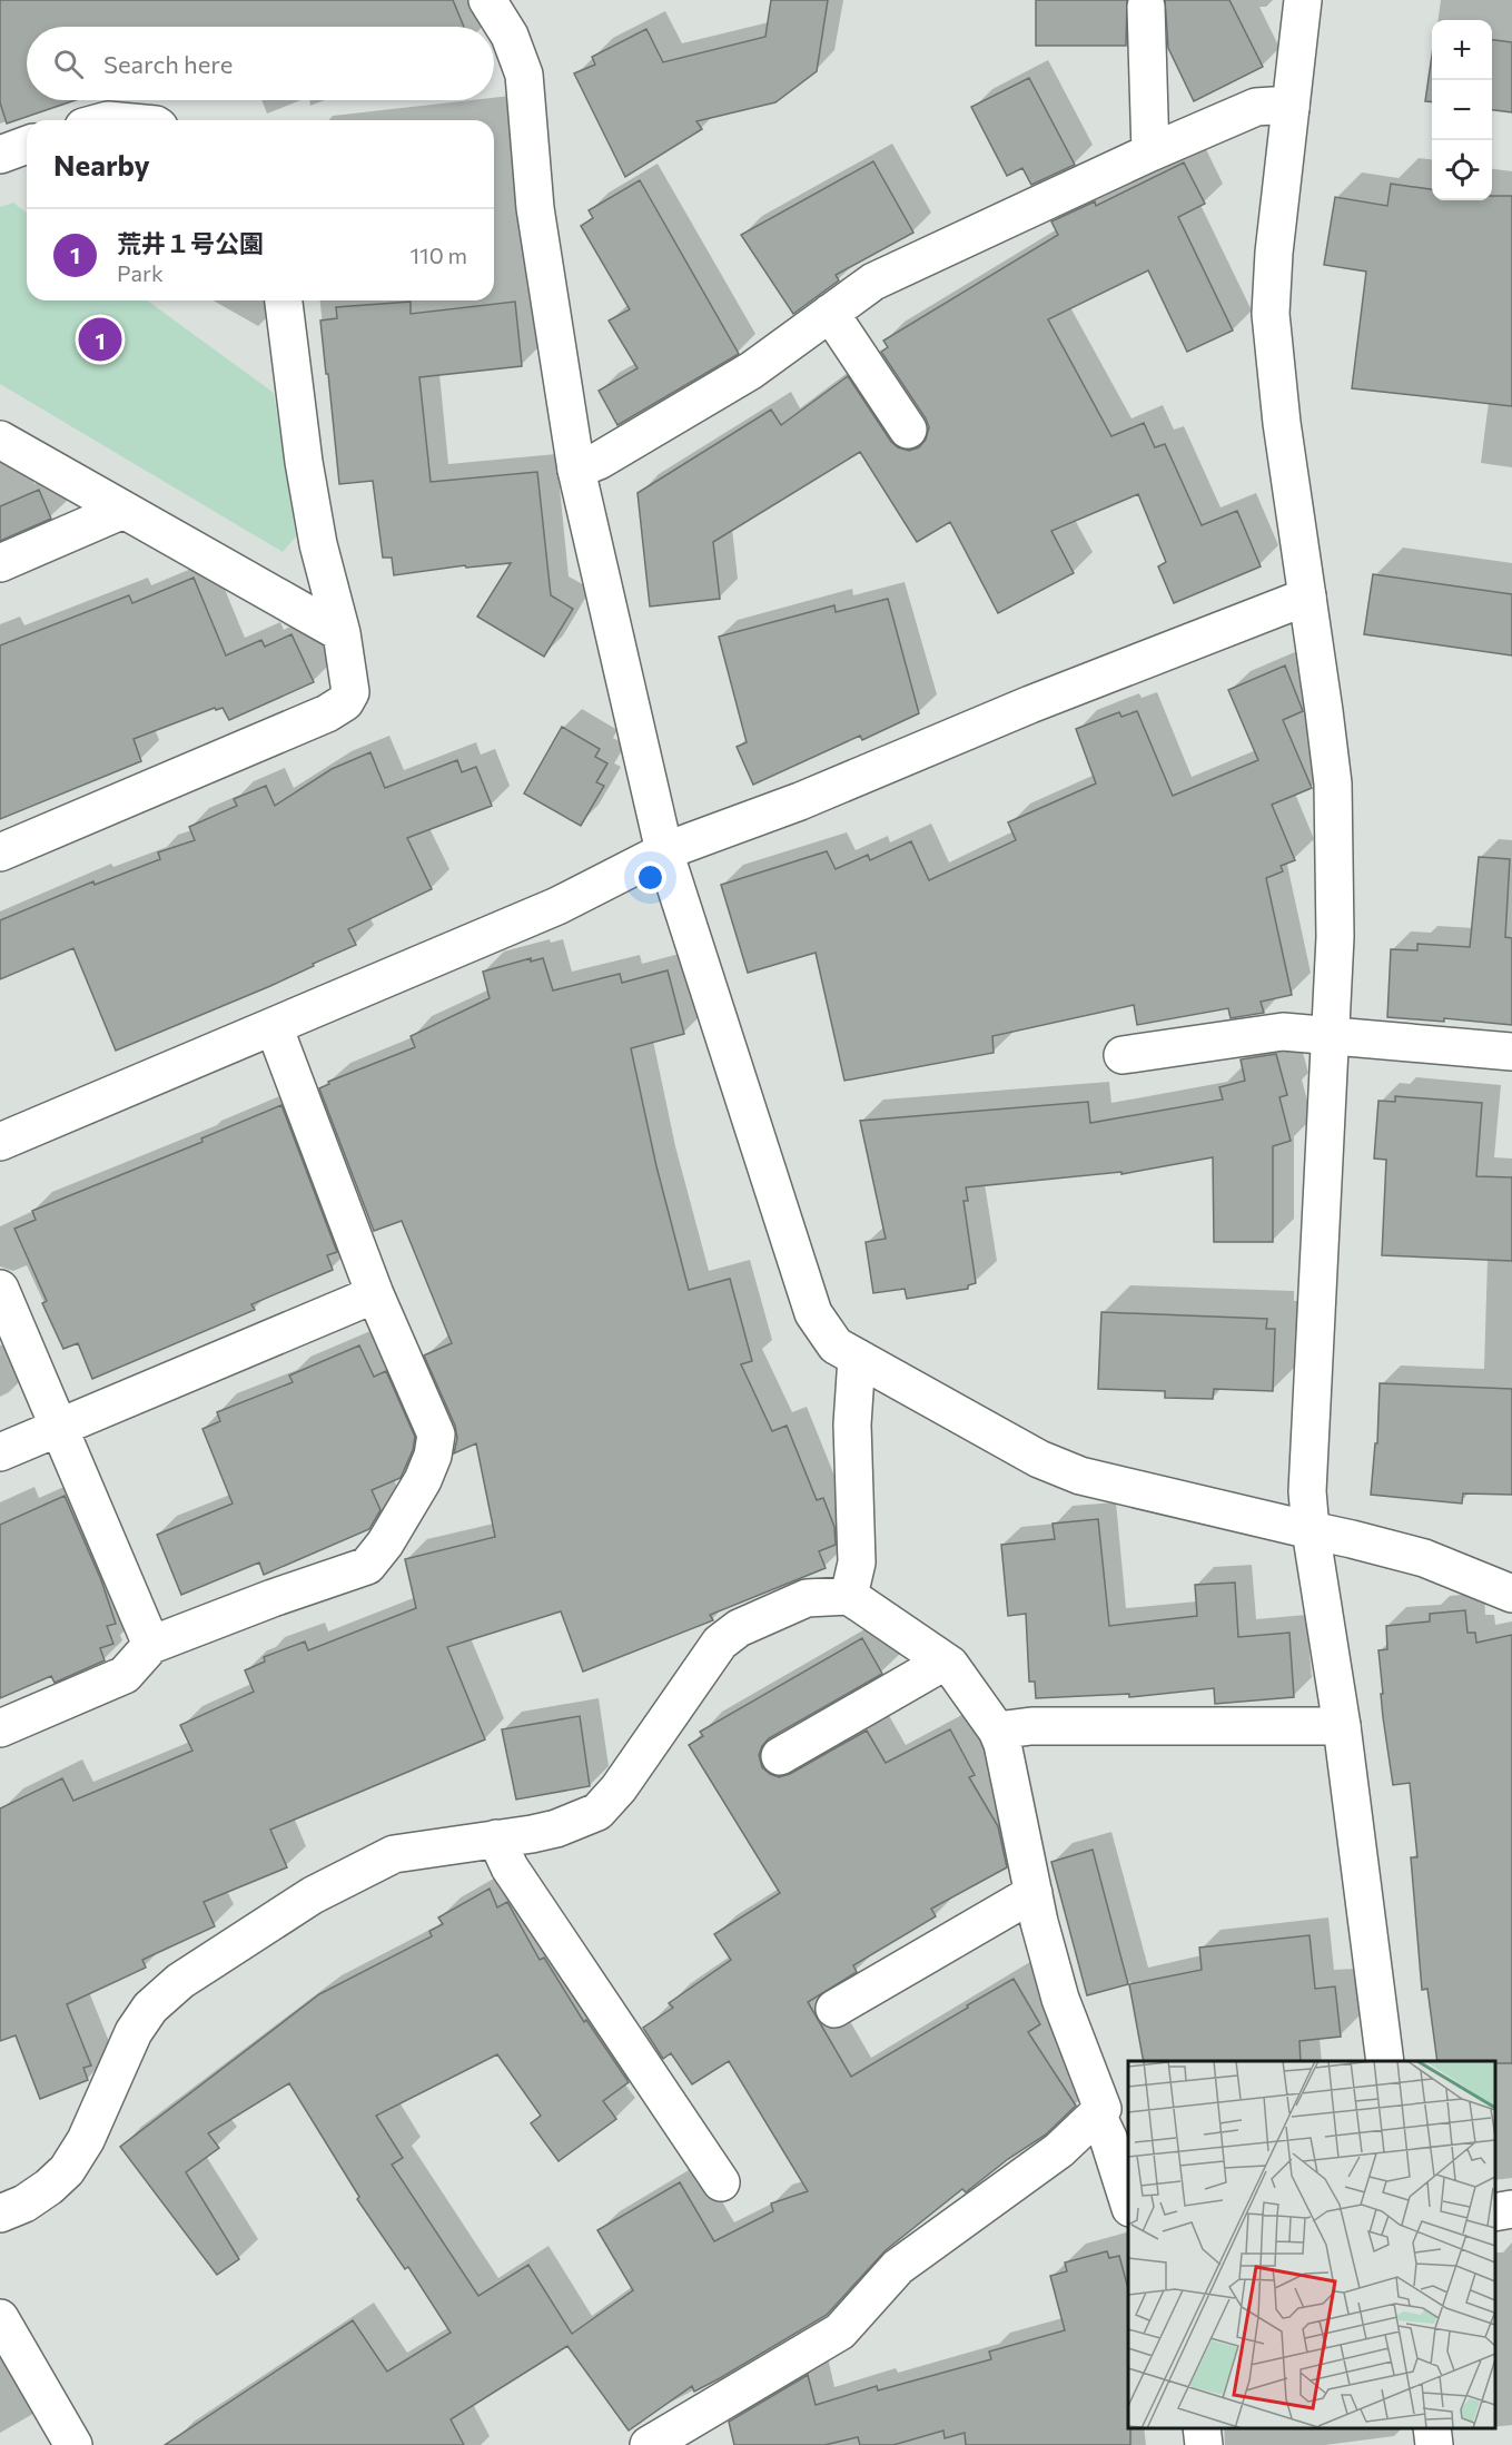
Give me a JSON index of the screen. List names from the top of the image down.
{
  "page": {
    "map_buttons": ["+", "−"],
    "search": "Search here",
    "heading": "Nearby",
    "list": [
      {
        "mark": "1",
        "name": "荒井１号公園",
        "note": "Park",
        "value": "110 m"
      }
    ],
    "pins": "1"
  }
}
